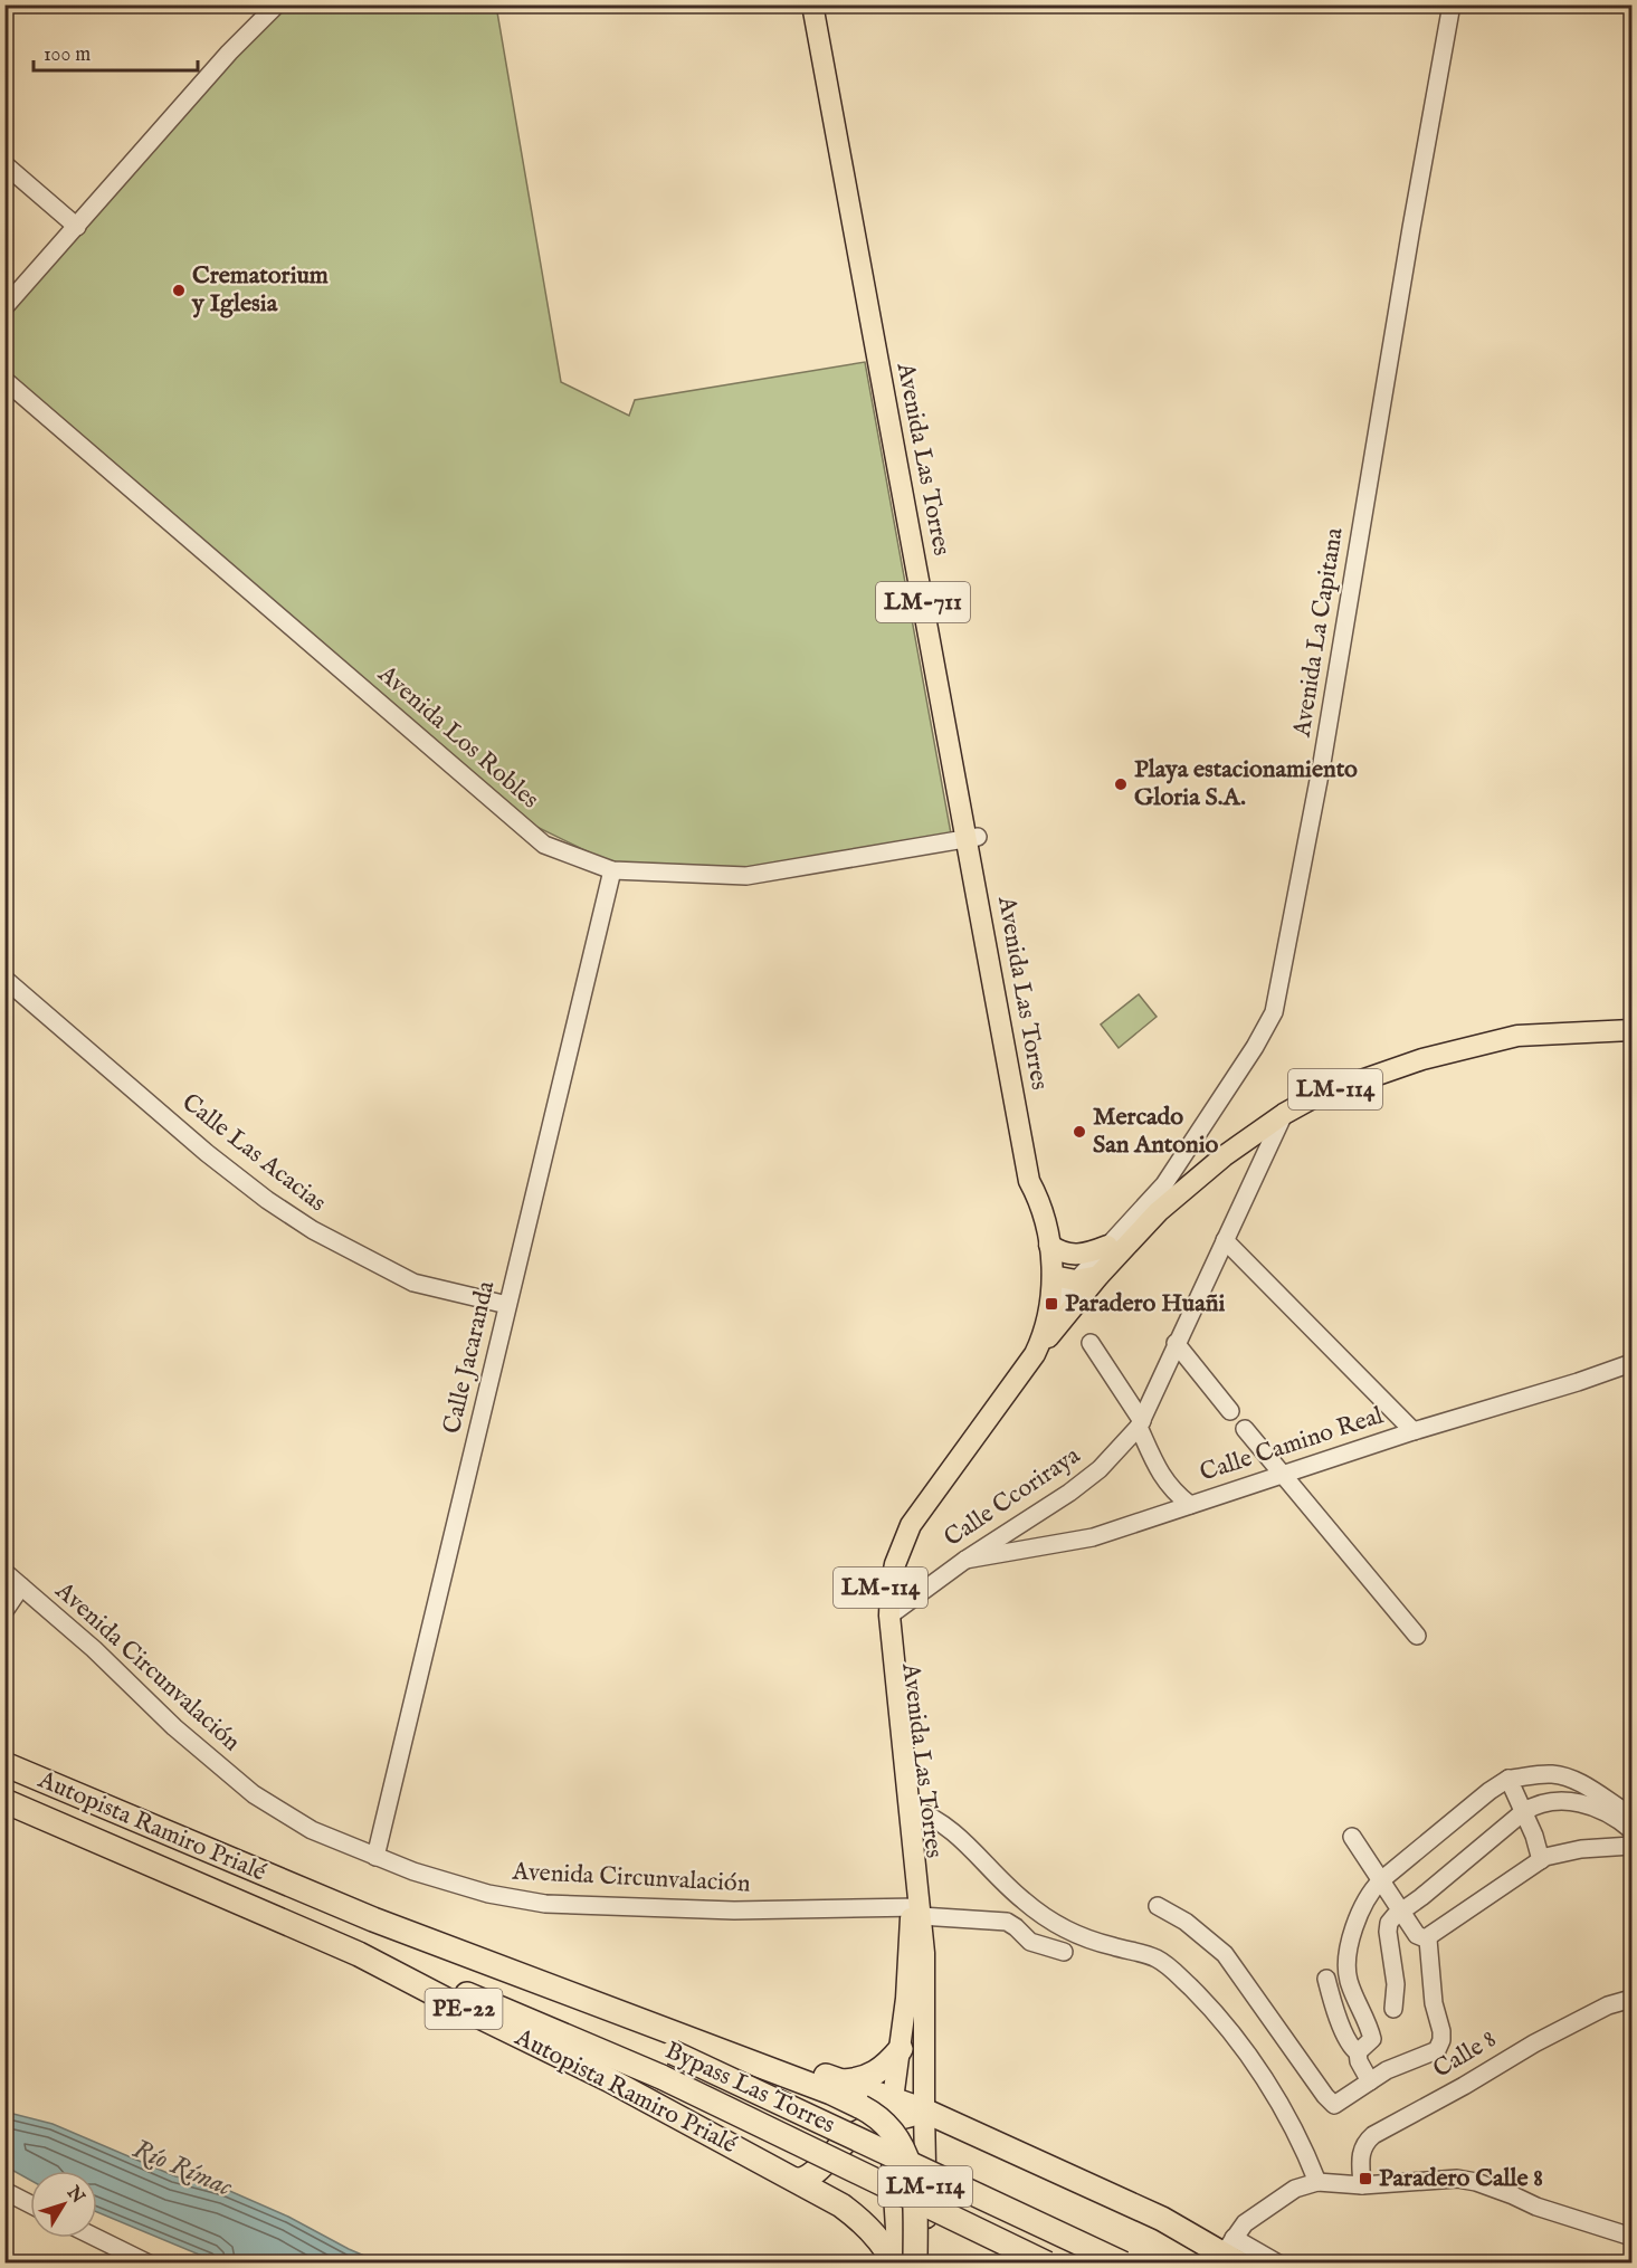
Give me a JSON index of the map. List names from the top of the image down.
{
  "streets": {
    "highway": ["Autopista Ramiro Prialé", "PE-22", "Bypass Las Torres"],
    "main road": ["Avenida Las Torres", "LM-711", "LM-114"],
    "street": [
      "Avenida La Capitana",
      "Avenida Los Robles",
      "Calle Las Acacias",
      "Calle Jacaranda",
      "Calle Camino Real",
      "Calle Ccoriraya",
      "Avenida Circunvalación",
      "Calle 8"
    ]
  },
  "crossings": [
    ["Avenida Las Torres", "Avenida La Capitana"],
    ["Avenida Las Torres", "Avenida Los Robles"],
    ["Avenida Las Torres", "LM-114"],
    ["Avenida Las Torres", "Calle Ccoriraya"],
    ["Avenida Las Torres", "Avenida Circunvalación"],
    ["Avenida Las Torres", "Autopista Ramiro Prialé"],
    ["Avenida Los Robles", "Calle Jacaranda"],
    ["LM-114", "Calle Ccoriraya"],
    ["Calle Las Acacias", "Calle Jacaranda"],
    ["Calle Jacaranda", "Avenida Circunvalación"],
    ["Calle Camino Real", "Calle Ccoriraya"],
    ["Autopista Ramiro Prialé", "Bypass Las Torres"]
  ],
  "water": ["Río Rímac"],
  "places": {
    "other": ["Crematorium y Iglesia", "Playa estacionamiento Gloria S.A.", "Mercado San Antonio"],
    "transit": ["Paradero Huañi", "Paradero Calle 8"]
  },
  "scale_bar": "100 m",
  "north": "top right"
}
